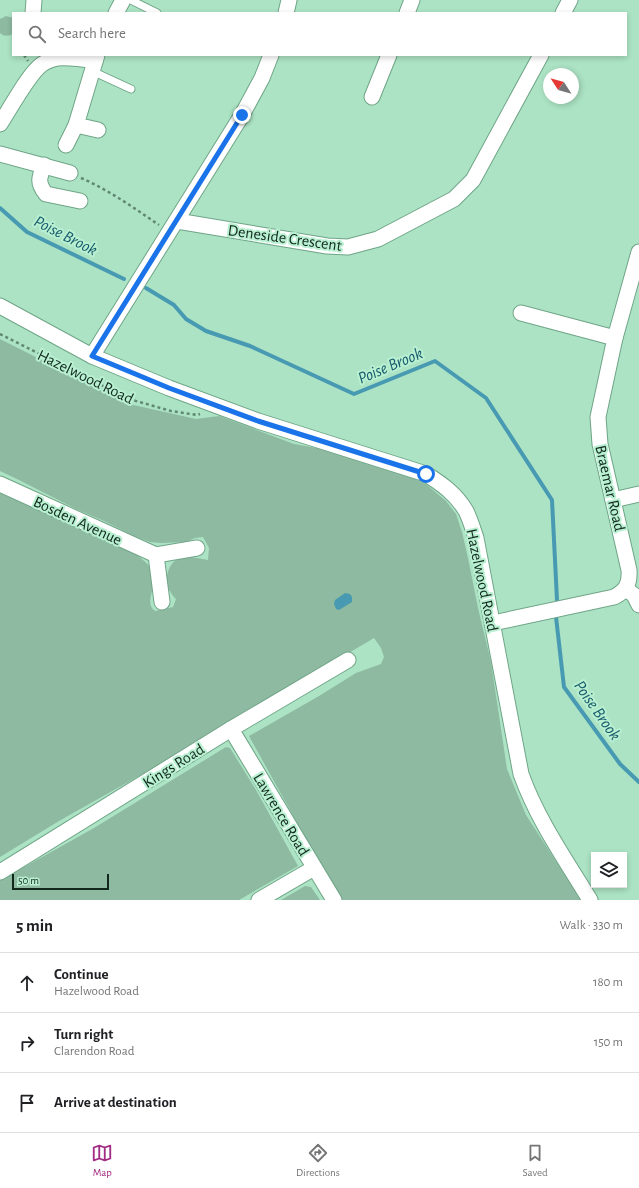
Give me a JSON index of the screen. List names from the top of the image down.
{
  "streets": {
    "street": [
      "Deneside Crescent",
      "Hazelwood Road",
      "Braemar Road",
      "Bosden Avenue",
      "Kings Road",
      "Lawrence Road"
    ]
  },
  "crossings": [
    ["Kings Road", "Lawrence Road"]
  ],
  "water": ["Poise Brook"],
  "scale_bar": "50 m",
  "north": "top left",
  "page": {
    "search": "Search here",
    "scale": "50 m",
    "heading": ["5 min", "Walk · 330 m"],
    "list": [
      ["Continue", "Hazelwood Road", "180 m"],
      ["Turn right", "Clarendon Road", "150 m"],
      "Arrive at destination"
    ],
    "nav": ["Map", "Directions", "Saved"]
  }
}
